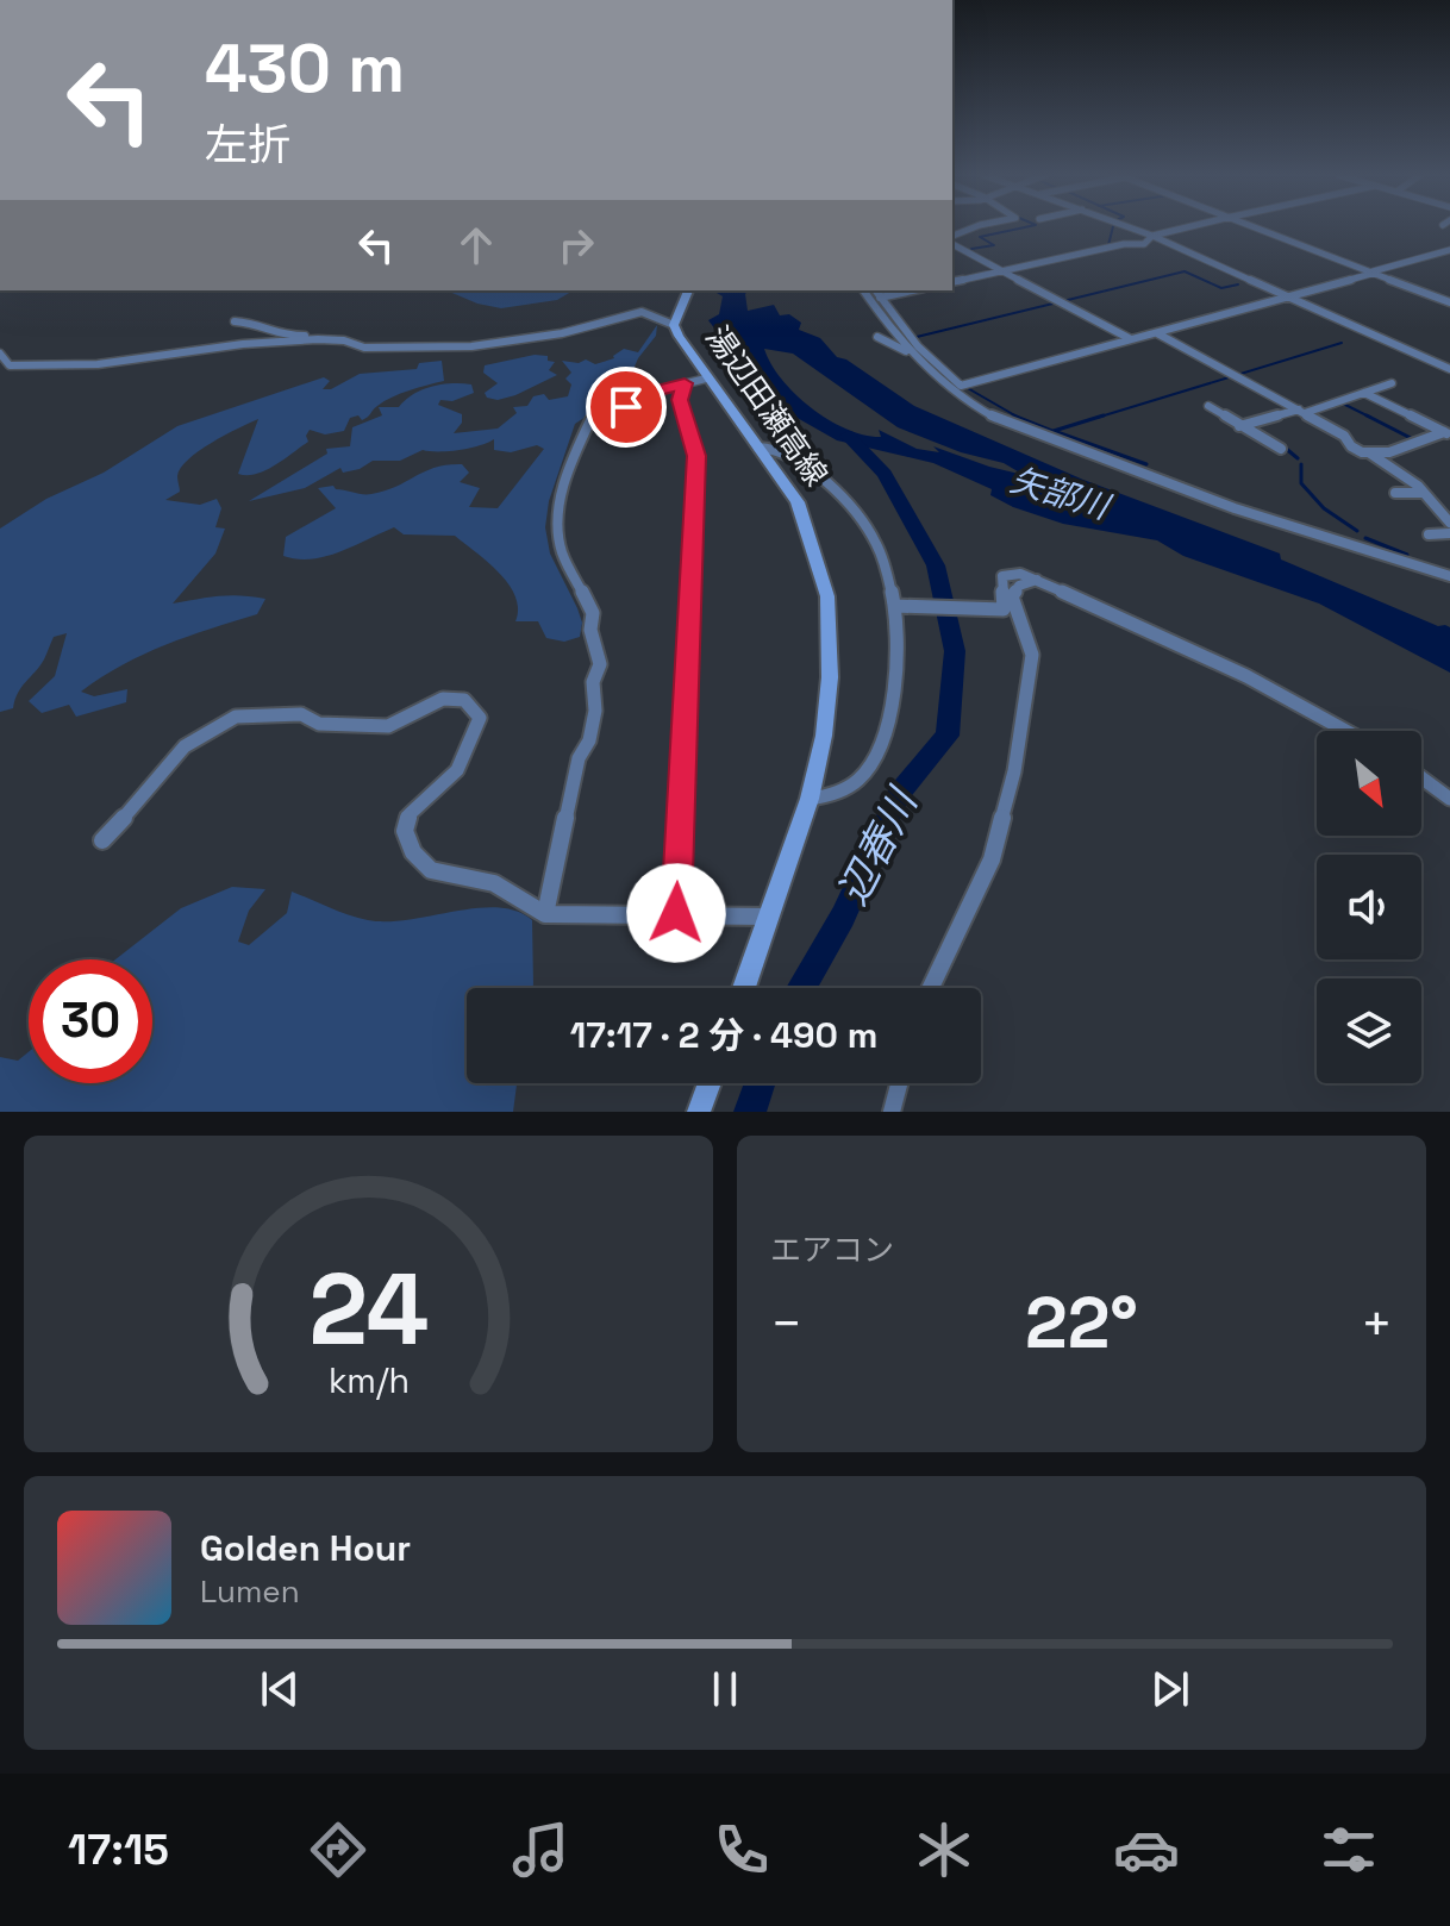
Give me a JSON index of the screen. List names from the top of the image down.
{
  "streets": {
    "main road": ["湯辺田瀬高線"]
  },
  "water": ["矢部川", "辺春川"],
  "north": "bottom right",
  "page": {
    "turn": ["430 m", "左折"],
    "limit": "30",
    "trip": "17:17 · 2 分 · 490 m",
    "tile": "エアコン",
    "heat": ["−", "22°", "+"],
    "song": ["Golden Hour", "Lumen"],
    "tabs": "17:15",
    "gauge": ["24", "km/h"]
  }
}
